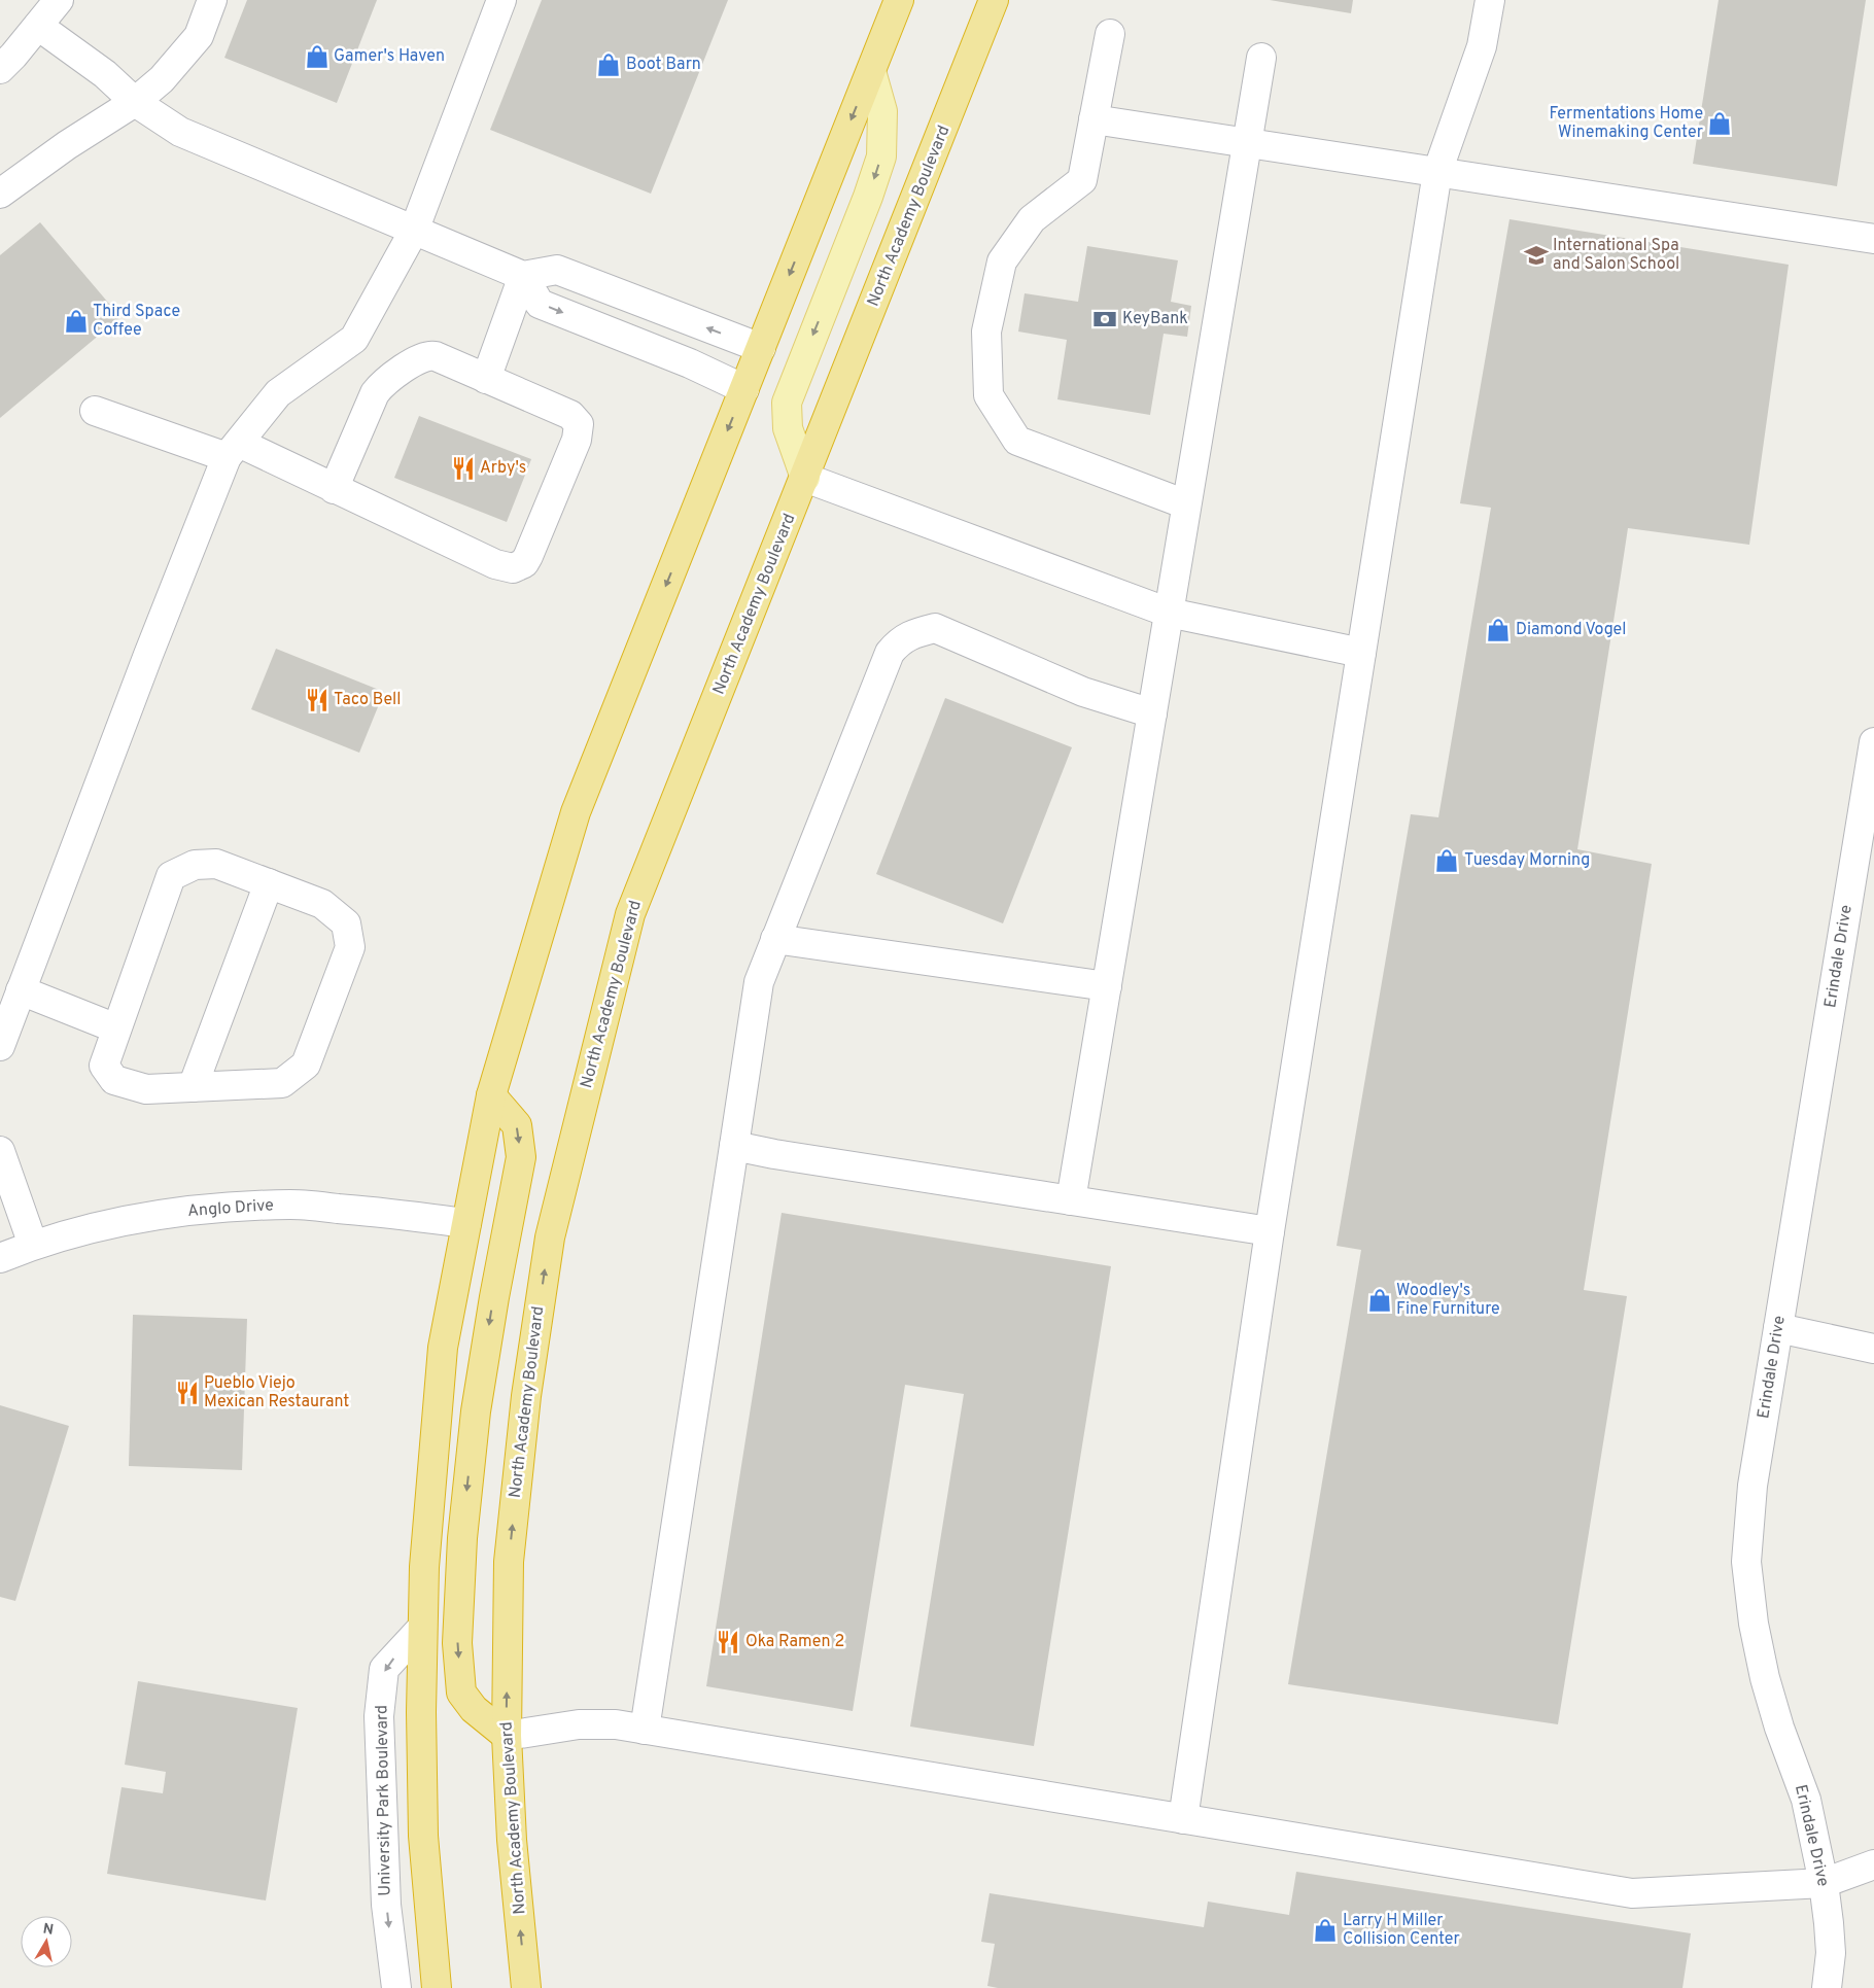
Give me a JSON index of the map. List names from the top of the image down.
{
  "streets": {
    "highway": ["North Academy Boulevard"],
    "street": ["Erindale Drive", "Anglo Drive", "University Park Boulevard"]
  },
  "one_way": ["University Park Boulevard"],
  "places": {
    "shop": [
      "Gamer's Haven",
      "Boot Barn",
      "Fermentations Home Winemaking Center",
      "Third Space Coffee",
      "Diamond Vogel",
      "Tuesday Morning",
      "Woodley's Fine Furniture",
      "Larry H Miller Collision Center"
    ],
    "school or university": ["International Spa and Salon School"],
    "bank": ["KeyBank"],
    "restaurant": [
      "Arby's",
      "Taco Bell",
      "Pueblo Viejo Mexican Restaurant",
      "Oka Ramen 2"
    ]
  },
  "north": "top"
}
